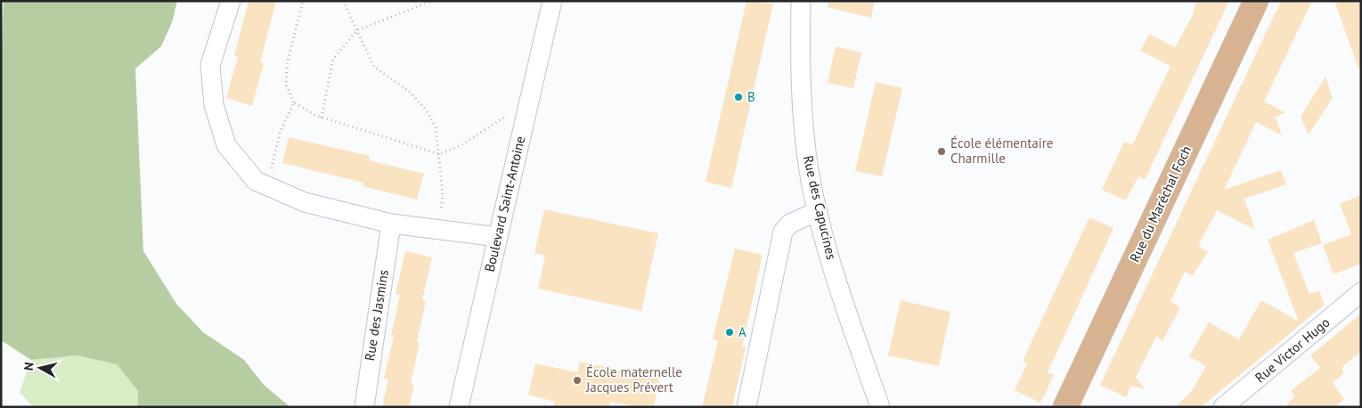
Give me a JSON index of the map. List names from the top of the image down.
{
  "streets": {
    "main road": ["Rue du Maréchal Foch"],
    "street": [
      "Boulevard Saint-Antoine",
      "Rue des Capucines",
      "Rue des Jasmins",
      "Rue Victor Hugo"
    ]
  },
  "places": [
    "B",
    "École élémentaire Charmille",
    "A",
    "École maternelle Jacques Prévert"
  ],
  "north": "left"
}
